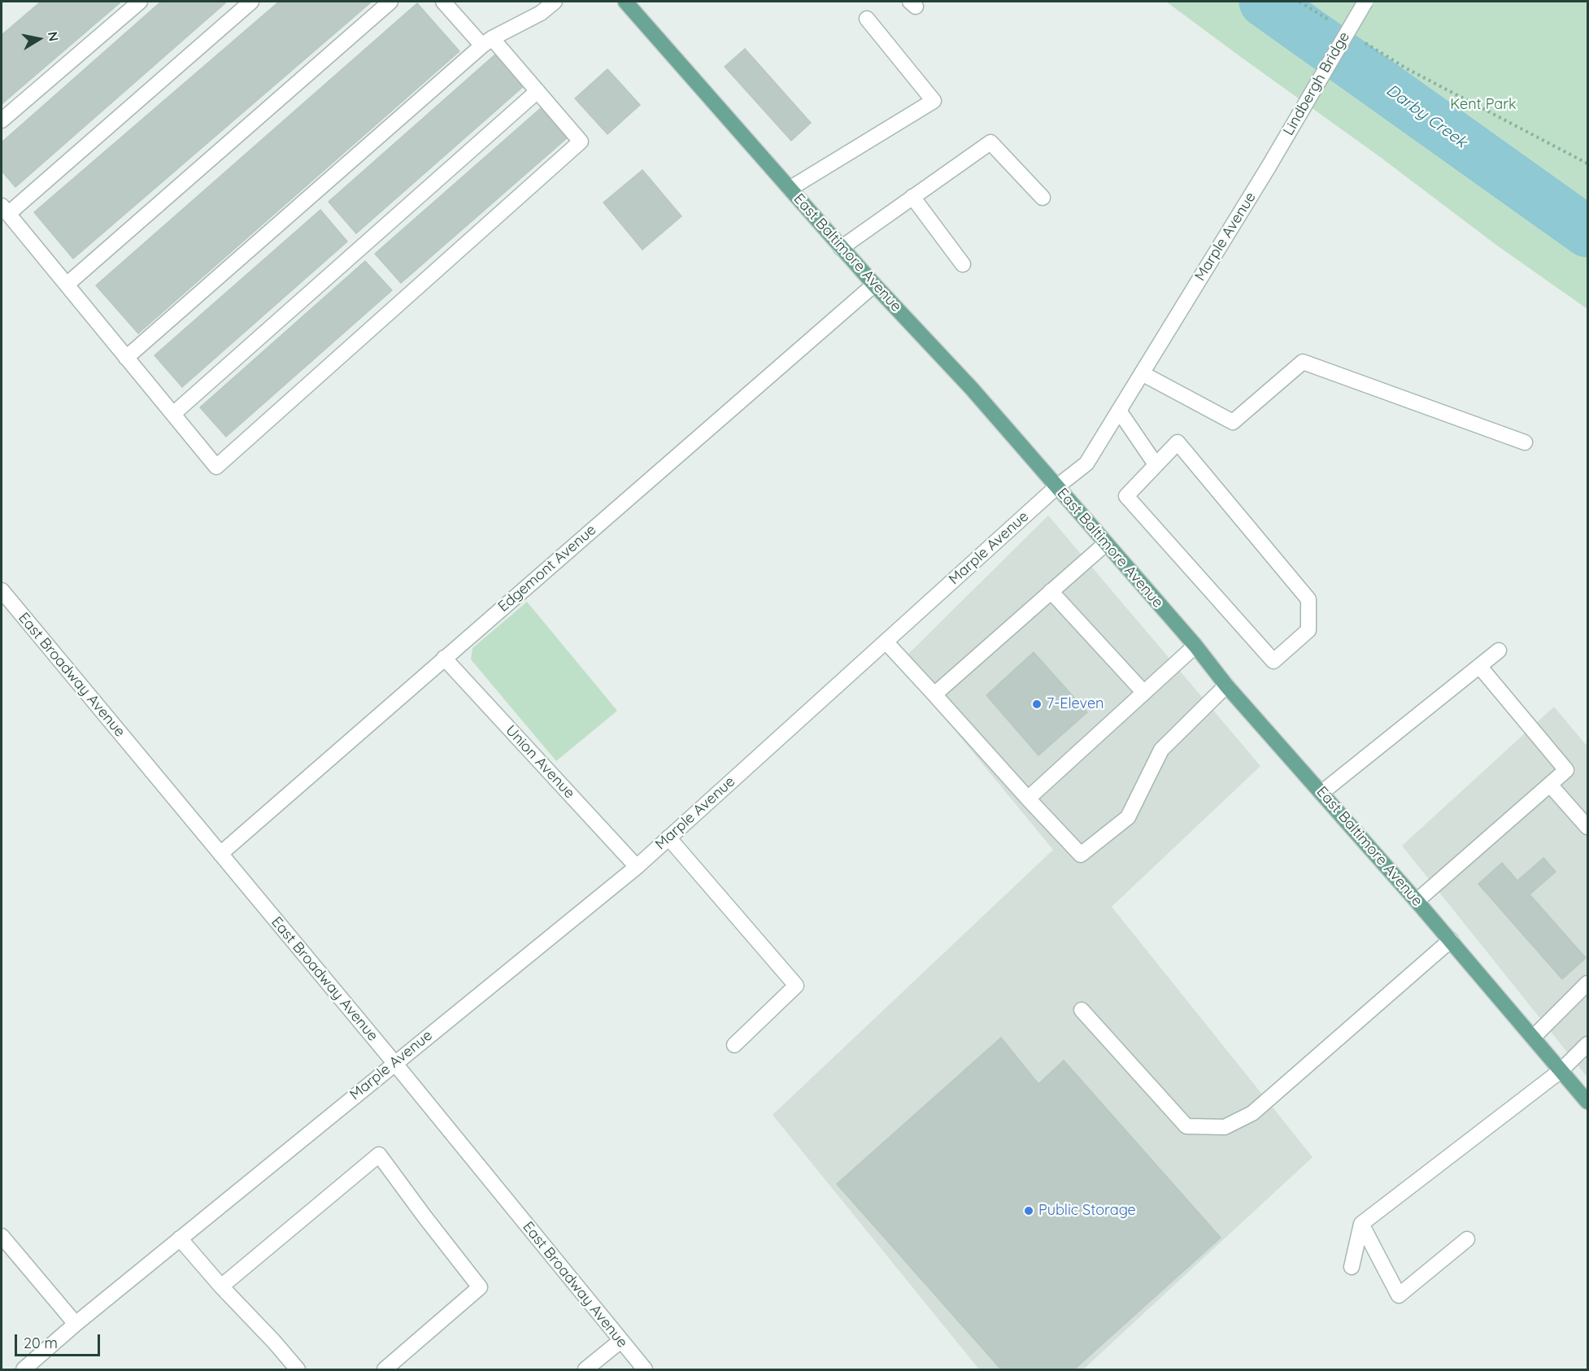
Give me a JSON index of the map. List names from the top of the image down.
{
  "streets": {
    "main road": ["East Baltimore Avenue"],
    "street": [
      "Lindbergh Bridge",
      "Marple Avenue",
      "Edgemont Avenue",
      "East Broadway Avenue",
      "Union Avenue"
    ]
  },
  "crossings": [
    ["Lindbergh Bridge", "Marple Avenue"],
    ["Marple Avenue", "East Baltimore Avenue"],
    ["Marple Avenue", "East Broadway Avenue"],
    ["Marple Avenue", "Union Avenue"],
    ["East Baltimore Avenue", "Edgemont Avenue"],
    ["Edgemont Avenue", "East Broadway Avenue"],
    ["Edgemont Avenue", "Union Avenue"]
  ],
  "water": ["Darby Creek"],
  "parks": ["Kent Park"],
  "places": ["7-Eleven", "Public Storage"],
  "scale_bar": "20 m",
  "north": "right"
}
